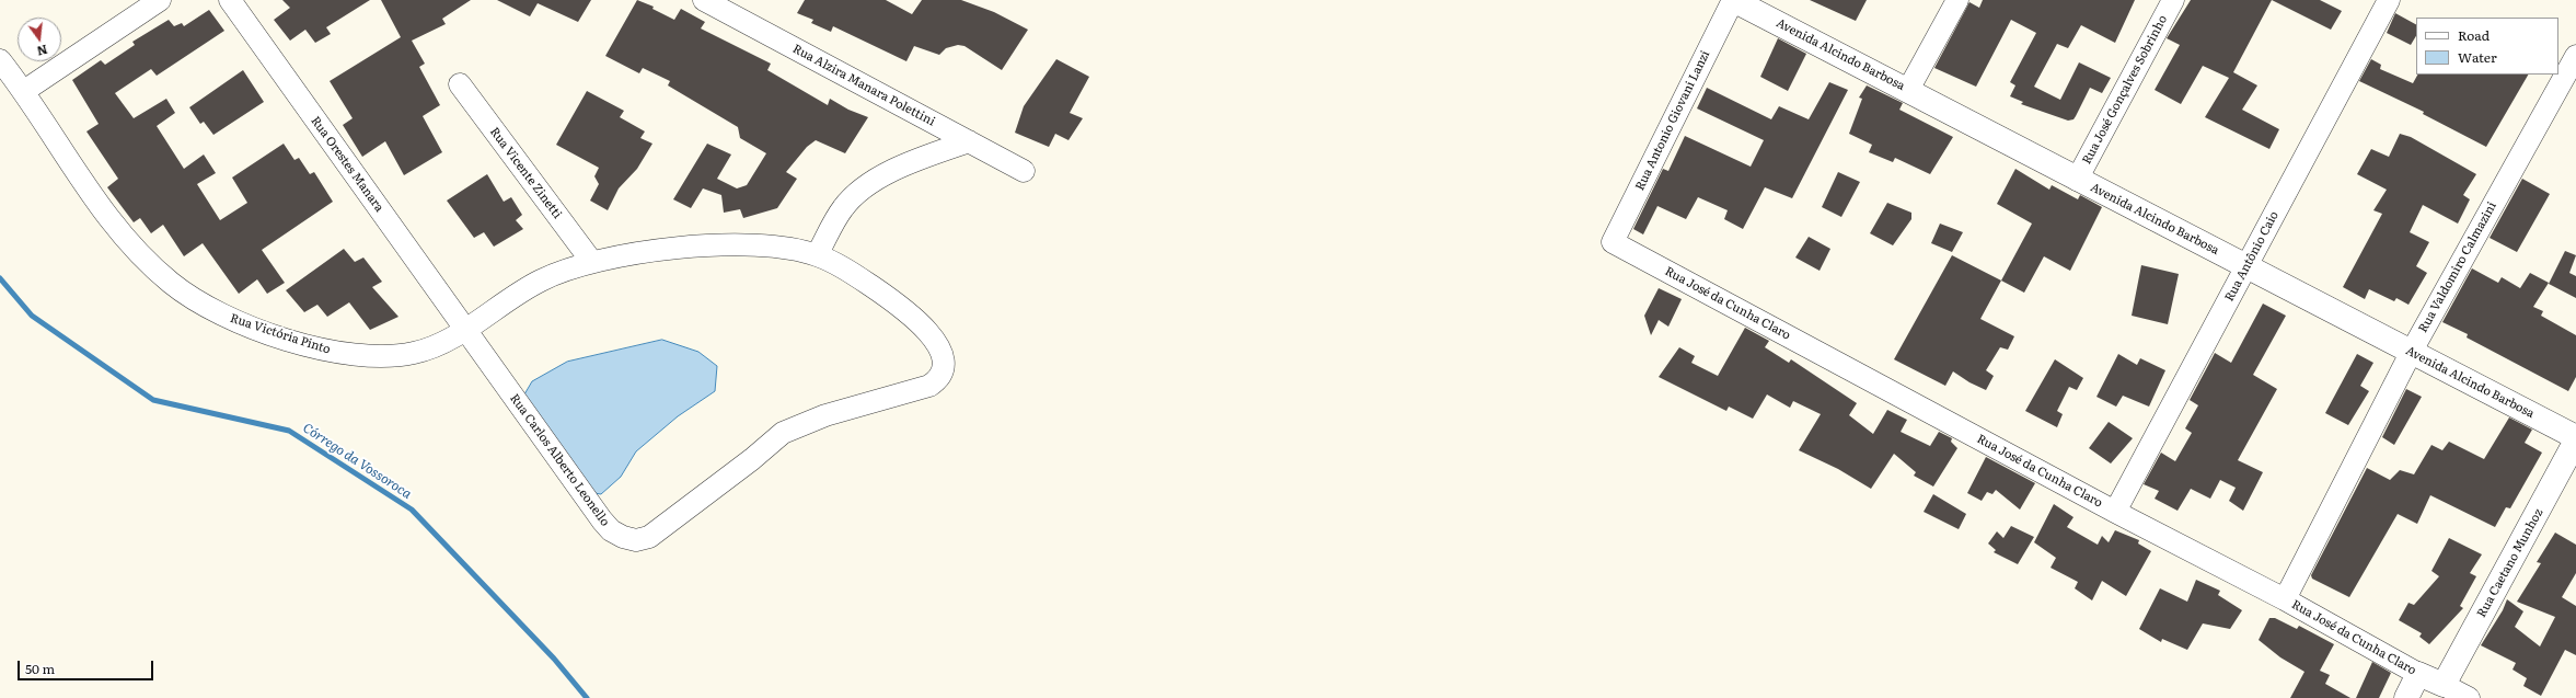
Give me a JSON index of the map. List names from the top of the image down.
{
  "streets": {
    "street": [
      "Avenida Alcindo Barbosa",
      "Rua Alzira Manara Polettini",
      "Rua José Gonçalves Sobrinho",
      "Rua Antonio Giovani Lanzi",
      "Rua Orestes Manara",
      "Rua Vicente Zinetti",
      "Rua Antônio Caio",
      "Rua Valdomiro Calmazini",
      "Rua José da Cunha Claro",
      "Rua Victória Pinto",
      "Rua Carlos Alberto Leonello",
      "Rua Caetano Munhoz"
    ]
  },
  "crossings": [
    ["Avenida Alcindo Barbosa", "Rua José Gonçalves Sobrinho"],
    ["Avenida Alcindo Barbosa", "Rua Antonio Giovani Lanzi"],
    ["Avenida Alcindo Barbosa", "Rua Antônio Caio"],
    ["Avenida Alcindo Barbosa", "Rua Valdomiro Calmazini"],
    ["Rua Antonio Giovani Lanzi", "Rua José da Cunha Claro"],
    ["Rua Orestes Manara", "Rua Victória Pinto"],
    ["Rua Orestes Manara", "Rua Carlos Alberto Leonello"],
    ["Rua Vicente Zinetti", "Rua Victória Pinto"],
    ["Rua Antônio Caio", "Rua José da Cunha Claro"],
    ["Rua Valdomiro Calmazini", "Rua José da Cunha Claro"],
    ["Rua José da Cunha Claro", "Rua Caetano Munhoz"],
    ["Rua Victória Pinto", "Rua Carlos Alberto Leonello"]
  ],
  "water": ["Córrego da Vossoroca"],
  "legend": ["Road", "Water"],
  "scale_bar": "50 m",
  "north": "bottom"
}
